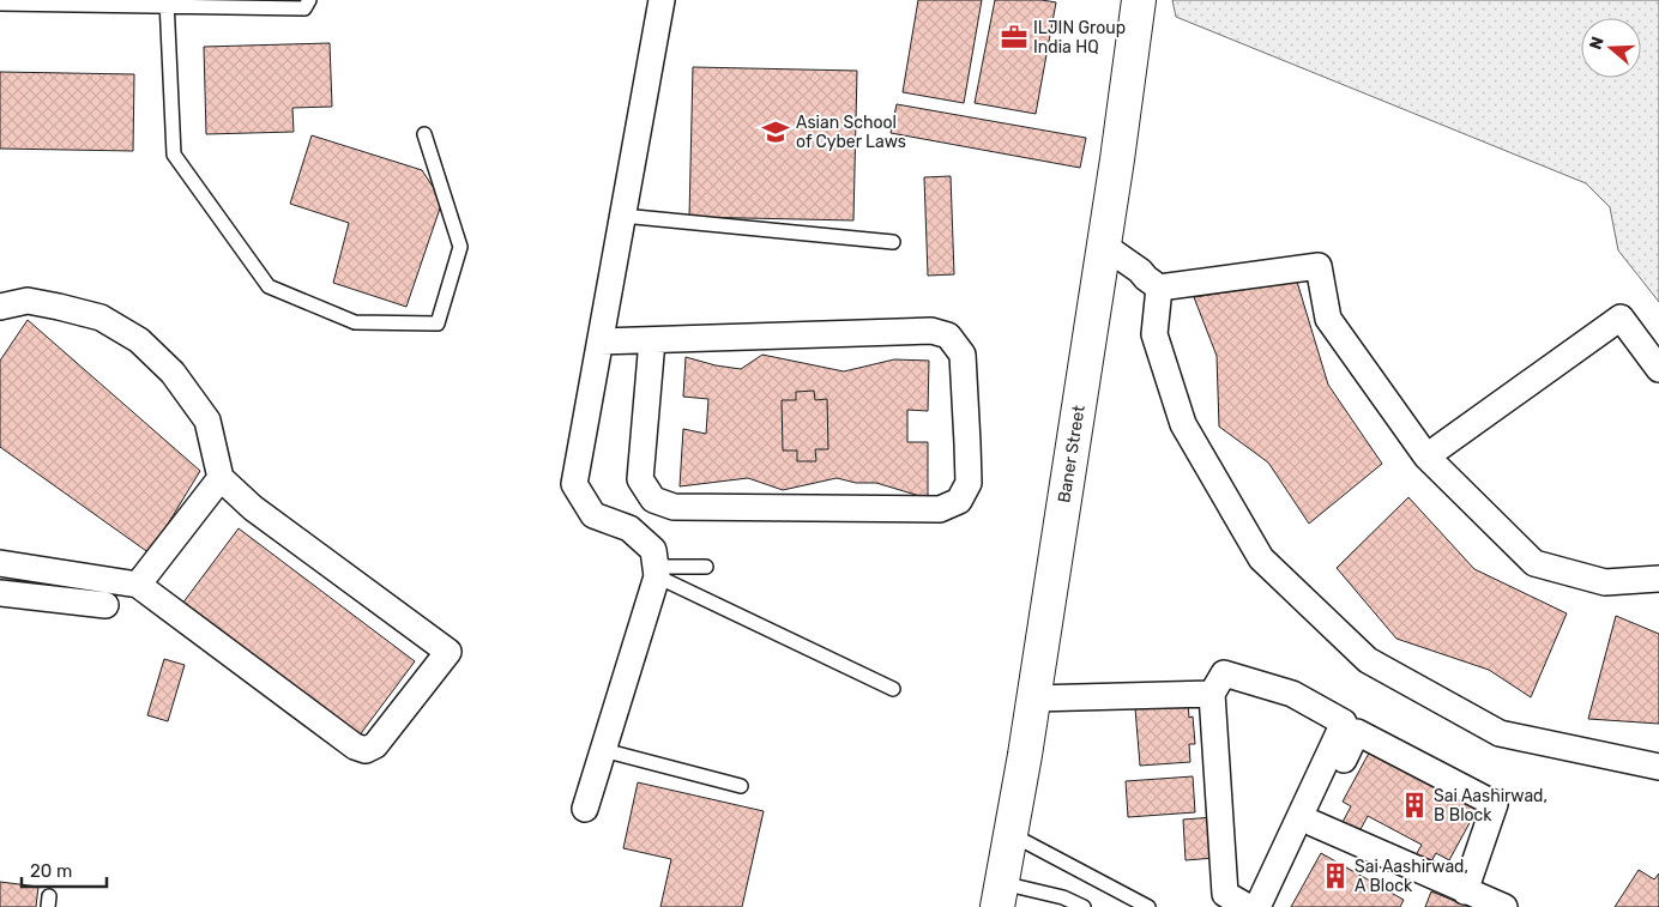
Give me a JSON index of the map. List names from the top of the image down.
{
  "streets": {
    "street": ["Baner Street"]
  },
  "places": {
    "office": ["ILJIN Group India HQ"],
    "school or university": ["Asian School of Cyber Laws"],
    "building": ["Sai Aashirwad, B Block", "Sai Aashirwad, A Block"]
  },
  "scale_bar": "20 m",
  "north": "left"
}
